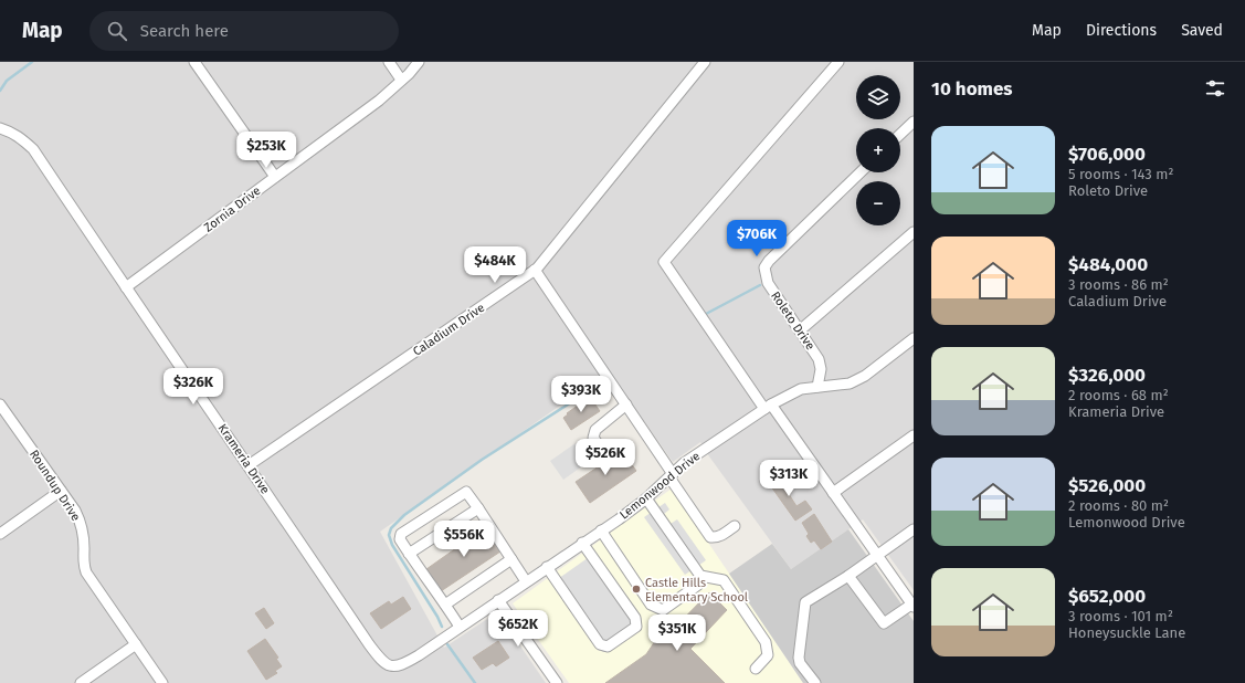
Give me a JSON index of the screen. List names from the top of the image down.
{
  "streets": {
    "street": [
      "Zornia Drive",
      "Roleto Drive",
      "Caladium Drive",
      "Krameria Drive",
      "Roundup Drive",
      "Lemonwood Drive"
    ]
  },
  "crossings": [
    ["Zornia Drive", "Krameria Drive"],
    ["Roleto Drive", "Lemonwood Drive"],
    ["Caladium Drive", "Krameria Drive"],
    ["Krameria Drive", "Lemonwood Drive"]
  ],
  "places": ["Castle Hills Elementary School"],
  "page": {
    "header": "Map",
    "search": "Search here",
    "nav": ["Map", "Directions", "Saved"],
    "heading": "10 homes",
    "map_buttons": ["+", "−"],
    "list": [
      {
        "name": "$706,000",
        "note": "5 rooms · 143 m² · Roleto Drive"
      },
      {
        "name": "$484,000",
        "note": "3 rooms · 86 m² · Caladium Drive"
      },
      {
        "name": "$326,000",
        "note": "2 rooms · 68 m² · Krameria Drive"
      },
      {
        "name": "$526,000",
        "note": "2 rooms · 80 m² · Lemonwood Drive"
      },
      {
        "name": "$652,000",
        "note": "3 rooms · 101 m² · Honeysuckle Lane"
      }
    ],
    "price": [
      "$253K",
      "$706K",
      "$484K",
      "$326K",
      "$393K",
      "$526K",
      "$313K",
      "$556K",
      "$652K",
      "$351K"
    ]
  }
}
